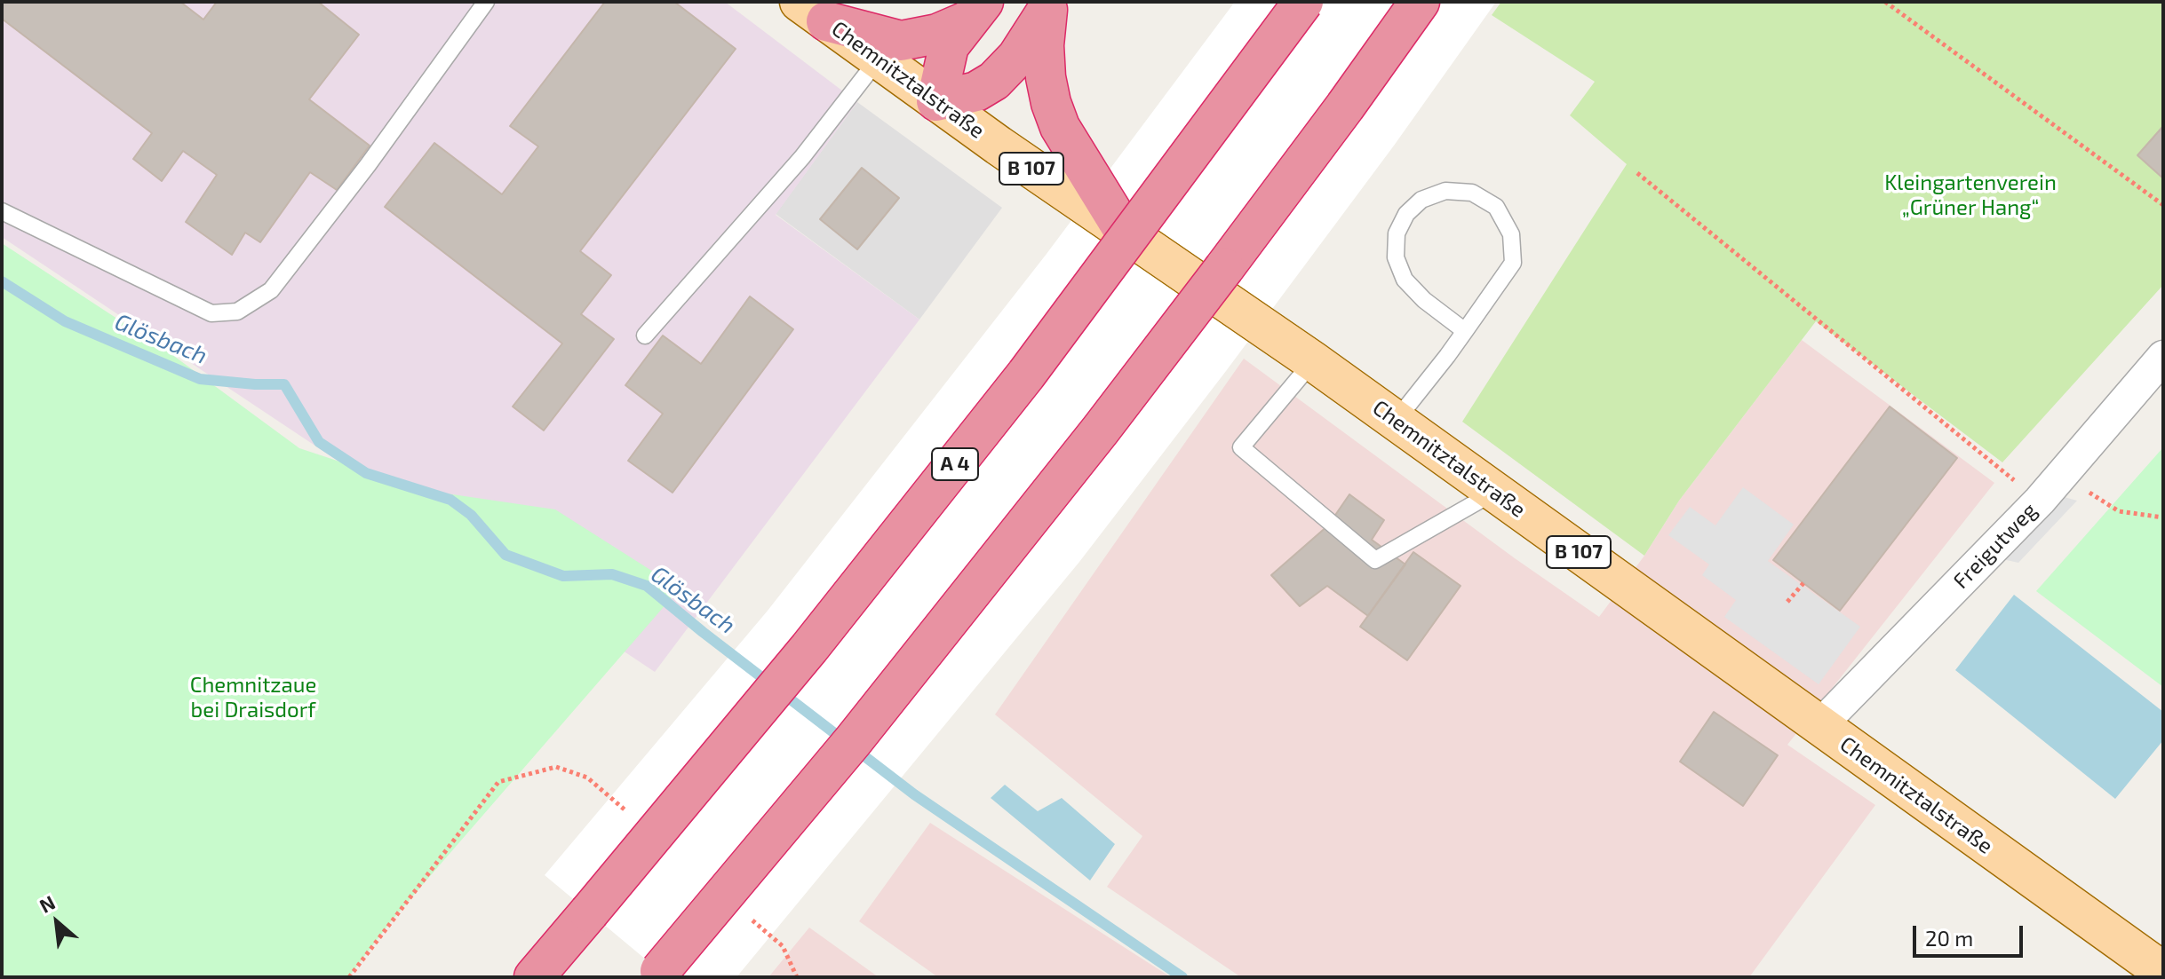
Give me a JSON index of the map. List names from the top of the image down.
{
  "streets": {
    "highway": ["A 4"],
    "main road": ["Chemnitztalstraße", "B 107"],
    "street": ["Freigutweg"]
  },
  "crossings": [
    ["Chemnitztalstraße", "Freigutweg"]
  ],
  "water": ["Glösbach"],
  "parks": ["Kleingartenverein „Grüner Hang“", "Chemnitzaue bei Draisdorf"],
  "scale_bar": "20 m",
  "north": "top left"
}
